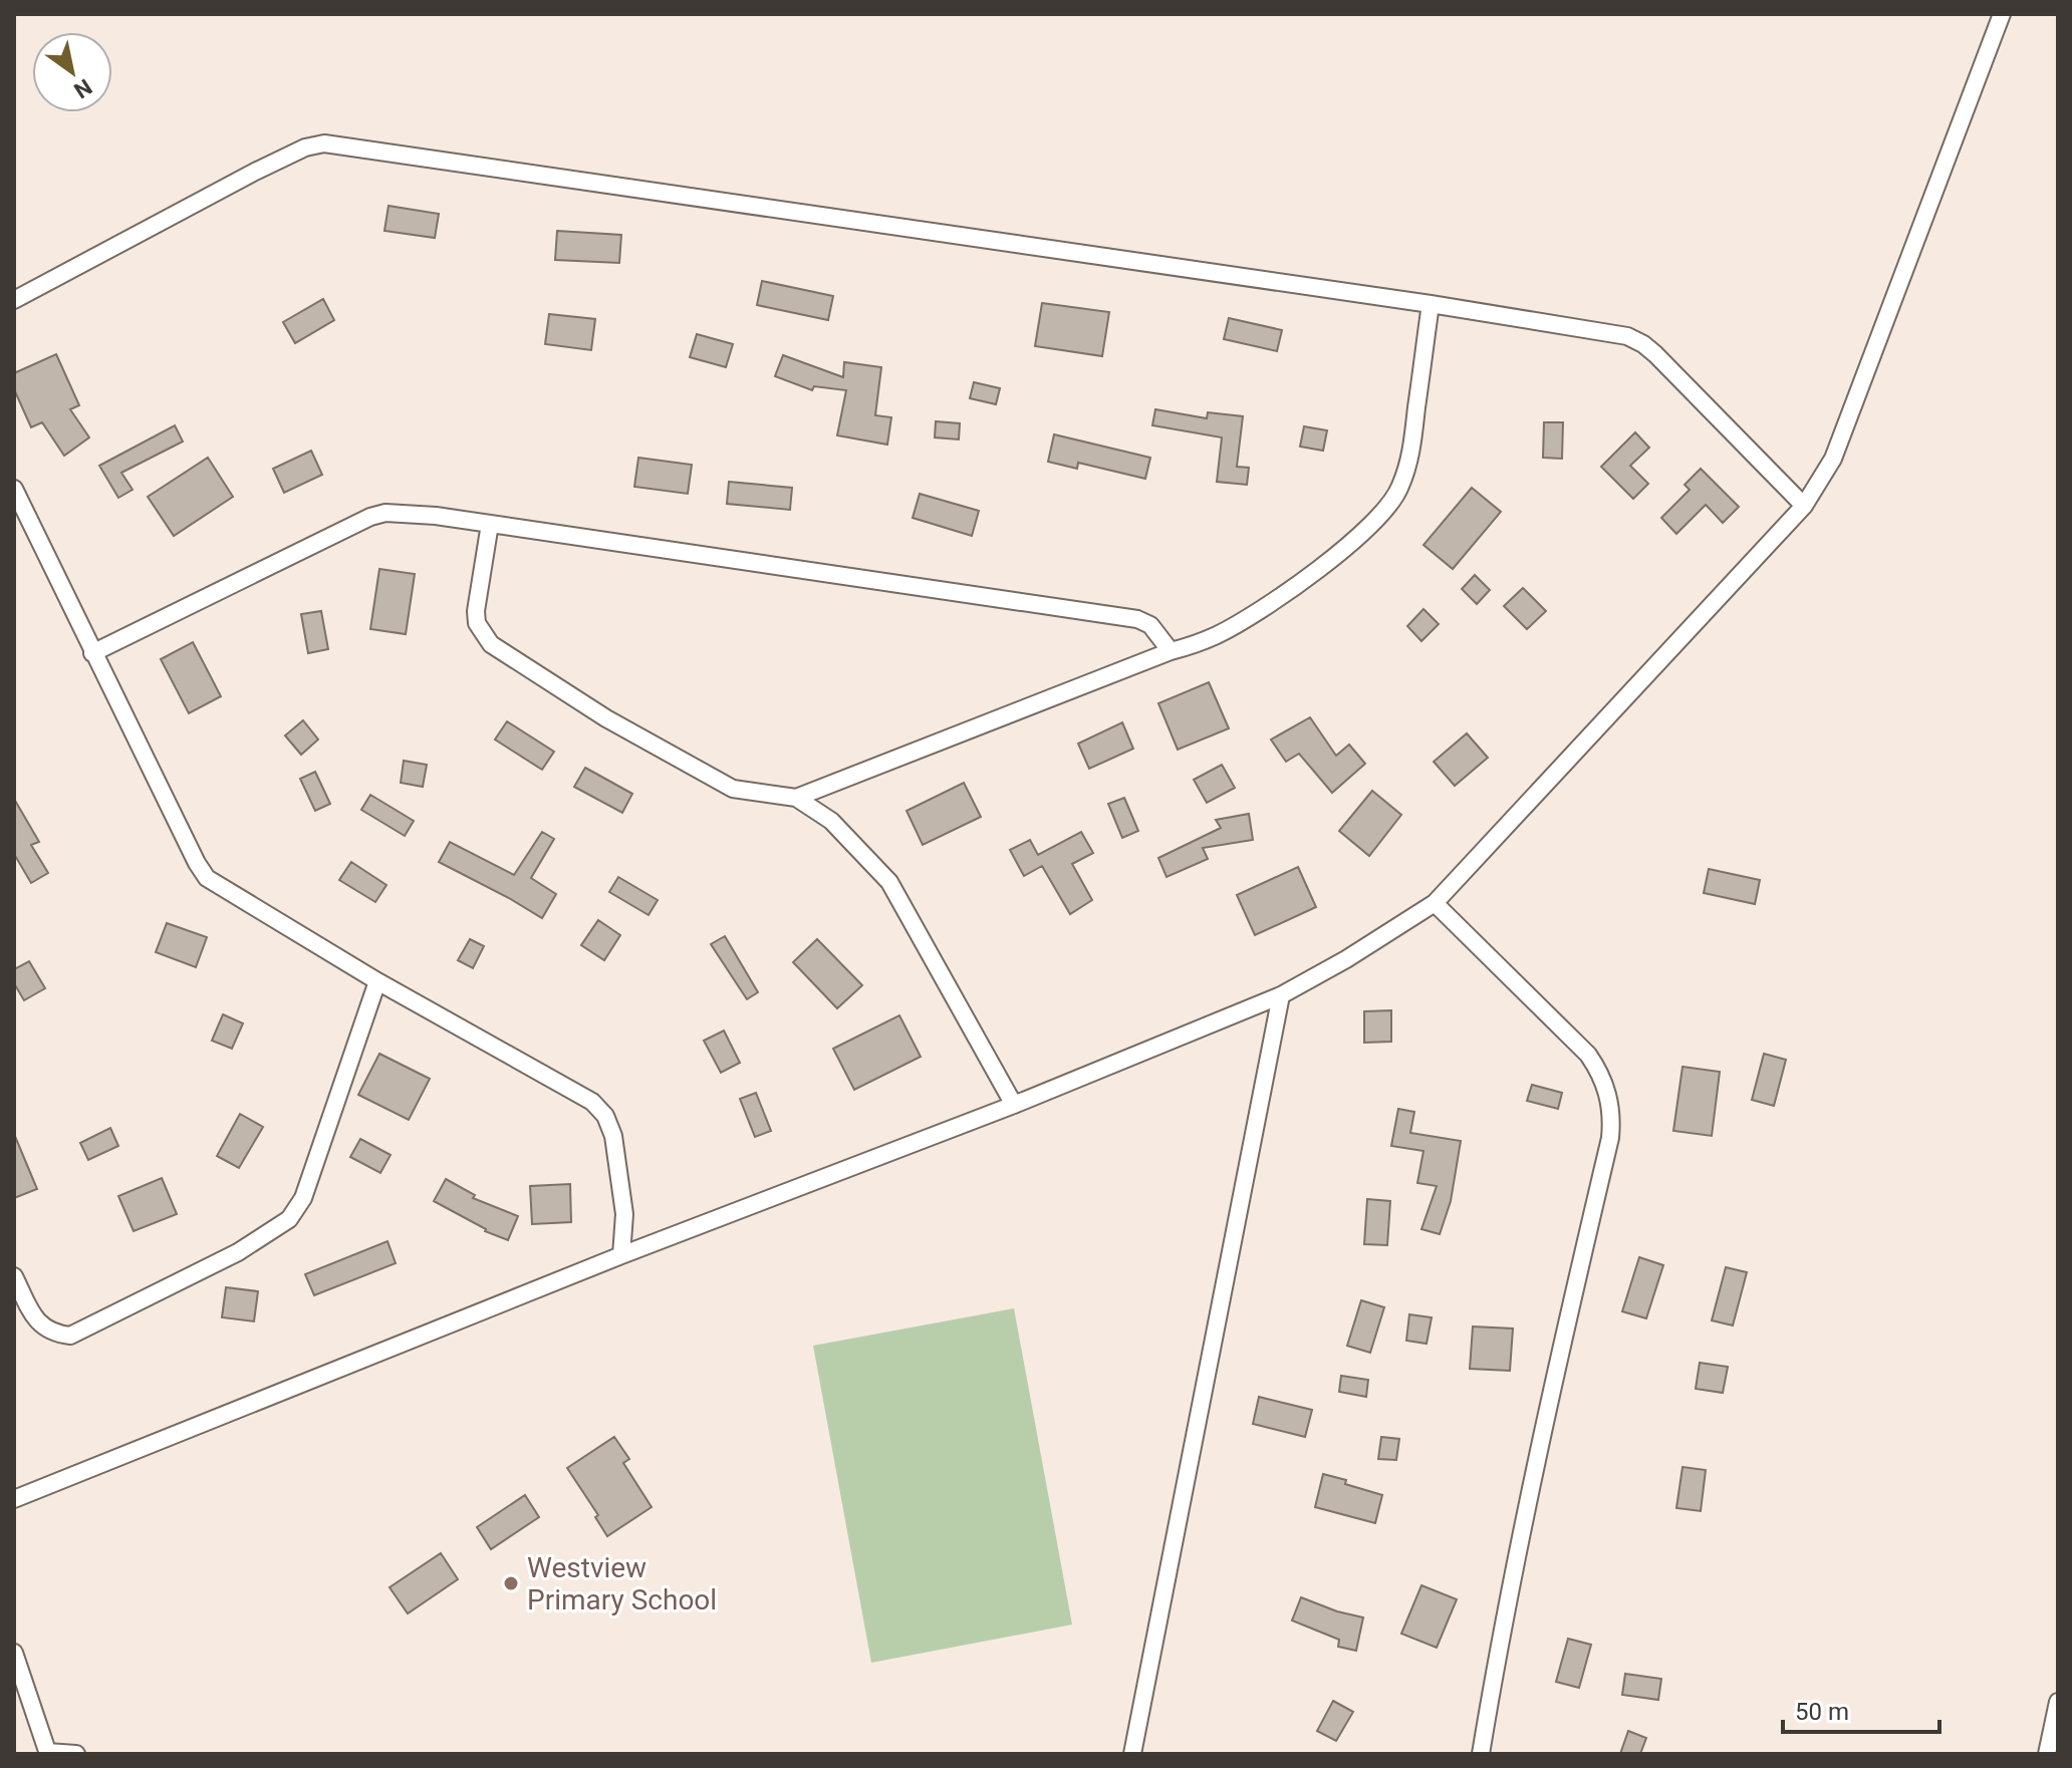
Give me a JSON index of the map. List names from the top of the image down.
{
  "places": ["Westview Primary School"],
  "scale_bar": "50 m",
  "north": "bottom right"
}
